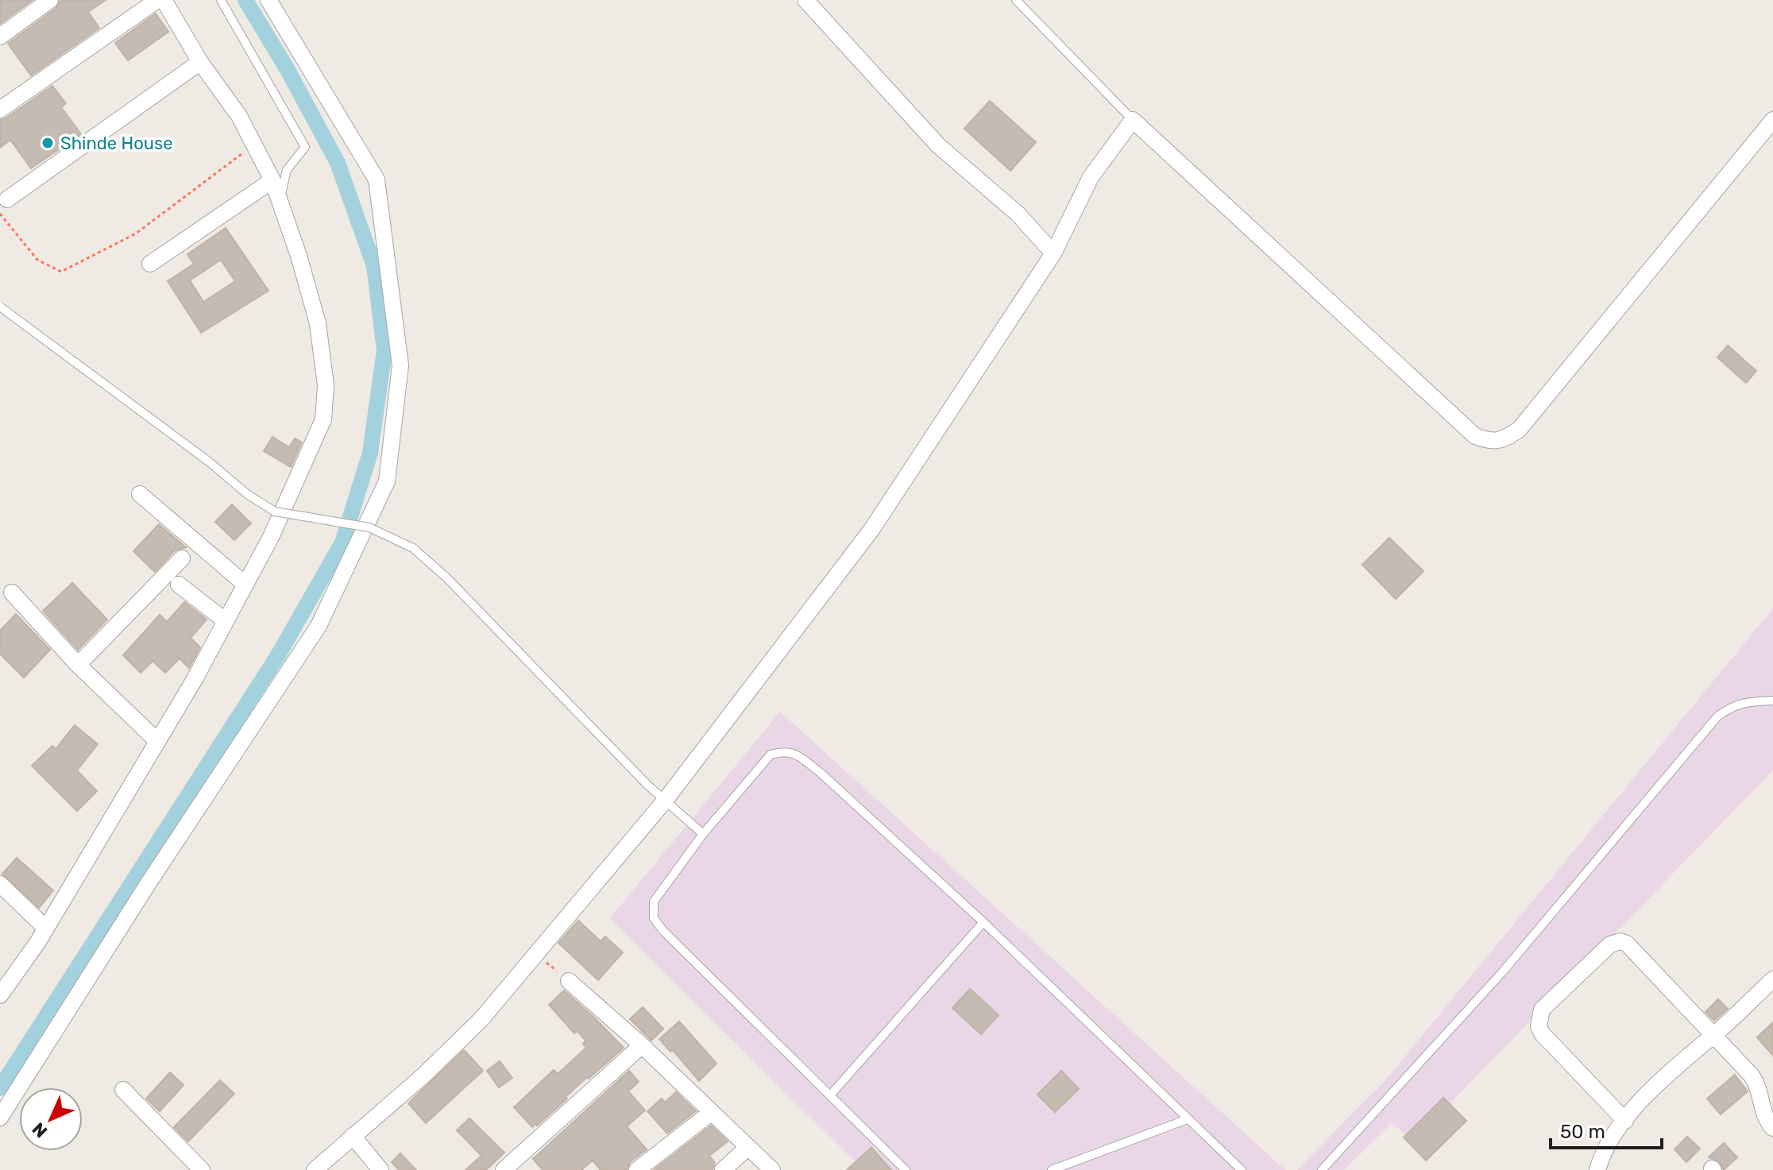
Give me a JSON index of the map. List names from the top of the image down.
{
  "places": ["Shinde House"],
  "scale_bar": "50 m",
  "north": "bottom left"
}
